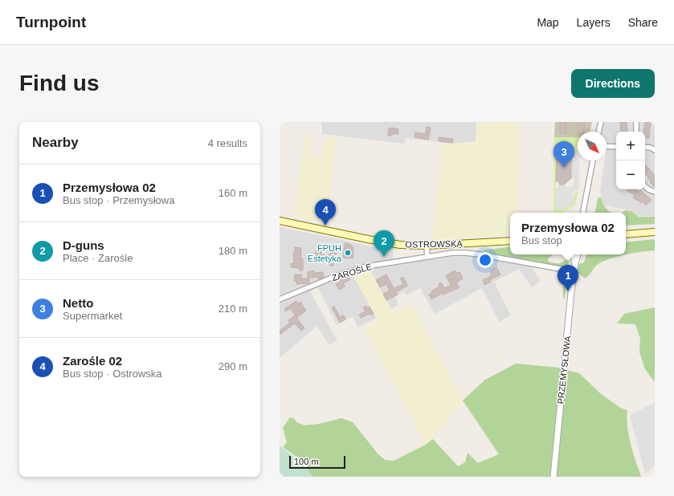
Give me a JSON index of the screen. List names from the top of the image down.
{
  "streets": {
    "main road": ["OSTROWSKA"],
    "street": ["ZAROŚLE", "PRZEMYSŁOWA"]
  },
  "crossings": [
    ["ZAROŚLE", "PRZEMYSŁOWA"]
  ],
  "places": ["FPUH Estetyka"],
  "scale_bar": "100 m",
  "north": "bottom right",
  "page": {
    "header": "Turnpoint",
    "nav": ["Map", "Layers", "Share"],
    "buttons": "Directions",
    "title": "Find us",
    "heading": ["Nearby", "4 results"],
    "map_buttons": ["+", "−"],
    "pins": [
      "3",
      "4",
      "2",
      "1"
    ],
    "list": [
      {
        "mark": "1",
        "name": "Przemysłowa 02",
        "note": "Bus stop · Przemysłowa",
        "value": "160 m"
      },
      {
        "mark": "2",
        "name": "D-guns",
        "note": "Place · Zarośle",
        "value": "180 m"
      },
      {
        "mark": "3",
        "name": "Netto",
        "note": "Supermarket",
        "value": "210 m"
      },
      {
        "mark": "4",
        "name": "Zarośle 02",
        "note": "Bus stop · Ostrowska",
        "value": "290 m"
      }
    ],
    "popup": ["Przemysłowa 02", "Bus stop"],
    "scale": "100 m"
  }
}
